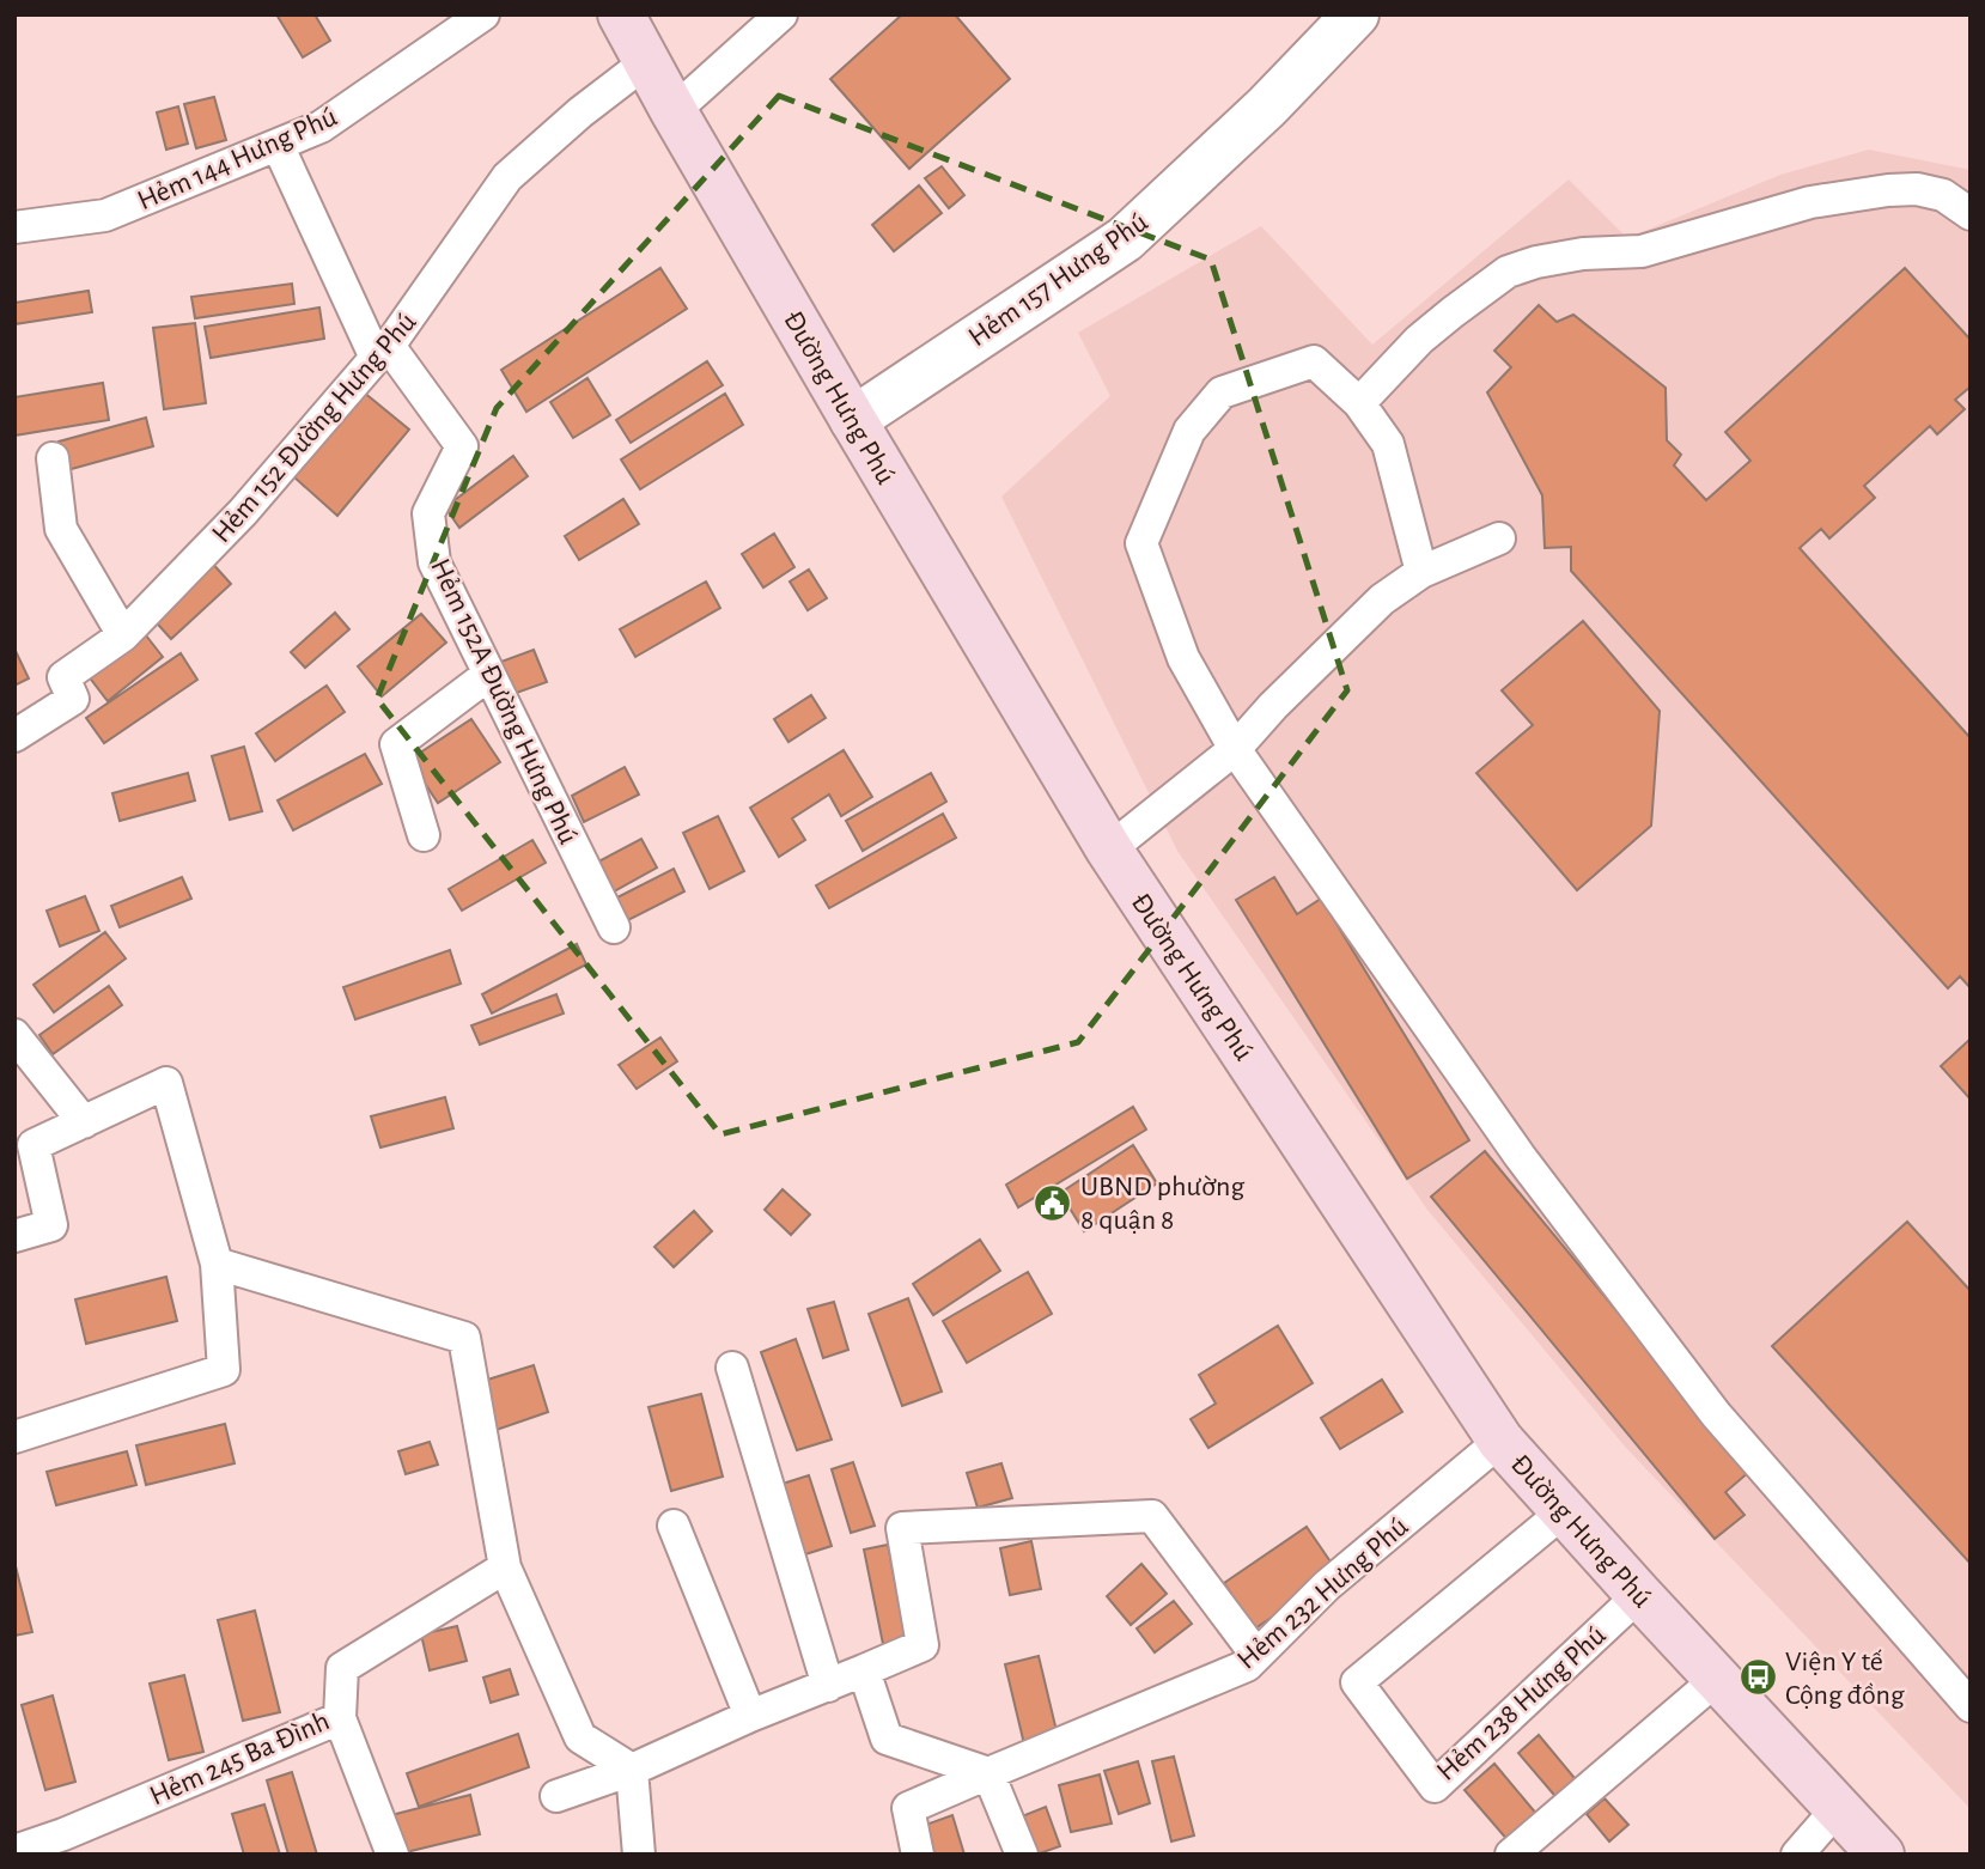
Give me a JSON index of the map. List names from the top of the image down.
{
  "streets": {
    "main road": ["Đường Hưng Phú"],
    "street": ["Hẻm 157 Hưng Phú"],
    "lane": [
      "Hẻm 144 Hưng Phú",
      "Hẻm 152 Đường Hưng Phú",
      "Hẻm 152A Đường Hưng Phú",
      "Hẻm 232 Hưng Phú",
      "Hẻm 238 Hưng Phú",
      "Hẻm 245 Ba Đình"
    ]
  },
  "crossings": [
    ["Hẻm 157 Hưng Phú", "Đường Hưng Phú"],
    ["Đường Hưng Phú", "Hẻm 152 Đường Hưng Phú"],
    ["Đường Hưng Phú", "Hẻm 232 Hưng Phú"],
    ["Đường Hưng Phú", "Hẻm 238 Hưng Phú"],
    ["Hẻm 152 Đường Hưng Phú", "Hẻm 152A Đường Hưng Phú"]
  ],
  "places": {
    "public building": ["UBND phường 8 quận 8"],
    "bus stop": ["Viện Y tế Cộng đồng"]
  }
}
